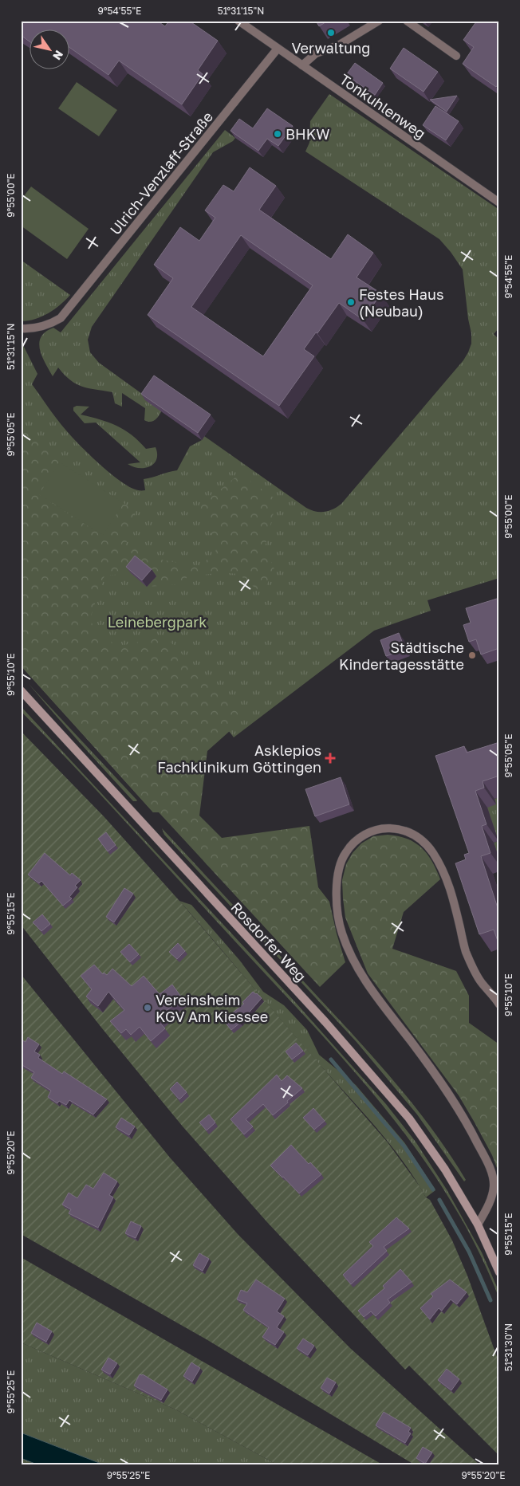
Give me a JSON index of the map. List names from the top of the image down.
{
  "streets": {
    "main road": ["Rosdorfer Weg"],
    "street": ["Tonkuhlenweg", "Ulrich-Venzlaff-Straße"]
  },
  "crossings": [
    ["Tonkuhlenweg", "Ulrich-Venzlaff-Straße"]
  ],
  "parks": ["Leinebergpark"],
  "places": {
    "other": [
      "Verwaltung",
      "BHKW",
      "Festes Haus (Neubau)",
      "Städtische Kindertagesstätte",
      "Vereinsheim KGV Am Kiessee"
    ],
    "health": ["Asklepios Fachklinikum Göttingen"]
  },
  "north": "bottom right",
  "coordinates": [
    "9°54'55\"E",
    "51°31'15\"N",
    "9°55'00\"E",
    "9°55'05\"E",
    "9°55'10\"E",
    "9°55'15\"E",
    "9°55'20\"E",
    "51°31'30\"N",
    "9°55'25\"E"
  ]
}
